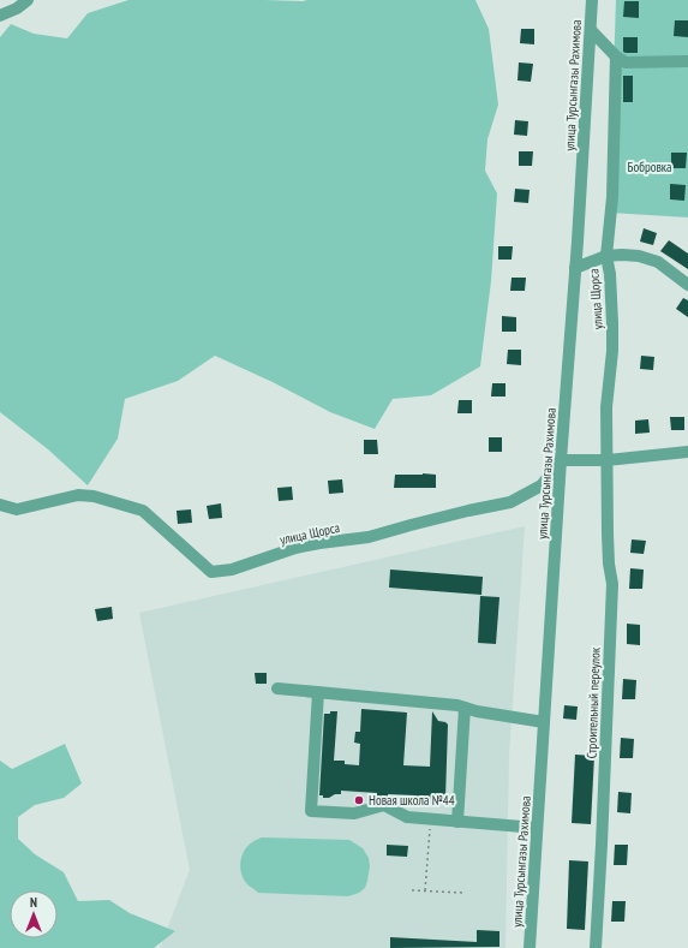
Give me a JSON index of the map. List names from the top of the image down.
{
  "streets": {
    "street": ["улица Турсынгазы Рахимова", "улица Щорса", "Строительный переулок"]
  },
  "crossings": [
    ["улица Турсынгазы Рахимова", "улица Щорса"],
    ["улица Щорса", "Строительный переулок"]
  ],
  "parks": ["Бобровка"],
  "places": ["Новая школа №44"],
  "north": "top"
}
